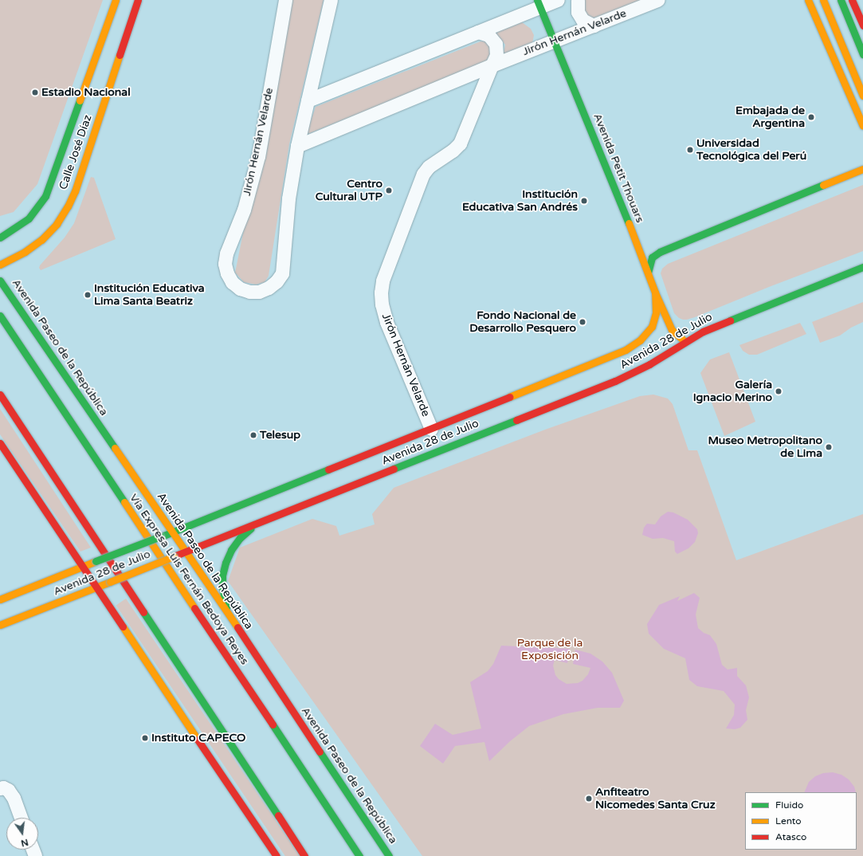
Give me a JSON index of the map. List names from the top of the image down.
{
  "streets": {
    "main road": [
      "Calle José Díaz",
      "Avenida Petit Thouars",
      "Avenida 28 de Julio",
      "Avenida Paseo de la República",
      "Vía Expresa Luis Fernán Bedoya Reyes"
    ],
    "street": ["Jirón Hernán Velarde"]
  },
  "crossings": [
    ["Jirón Hernán Velarde", "Avenida Petit Thouars"],
    ["Jirón Hernán Velarde", "Avenida 28 de Julio"],
    ["Avenida Petit Thouars", "Avenida 28 de Julio"],
    ["Avenida 28 de Julio", "Avenida Paseo de la República"]
  ],
  "parks": ["Parque de la Exposición"],
  "places": [
    "Estadio Nacional",
    "Embajada de Argentina",
    "Universidad Tecnológica del Perú",
    "Centro Cultural UTP",
    "Institución Educativa San Andrés",
    "Institución Educativa Lima Santa Beatriz",
    "Fondo Nacional de Desarrollo Pesquero",
    "Galería Ignacio Merino",
    "Telesup",
    "Museo Metropolitano de Lima",
    "Instituto CAPECO",
    "Anfiteatro Nicomedes Santa Cruz"
  ],
  "legend": ["Fluido", "Lento", "Atasco"],
  "north": "bottom"
}
